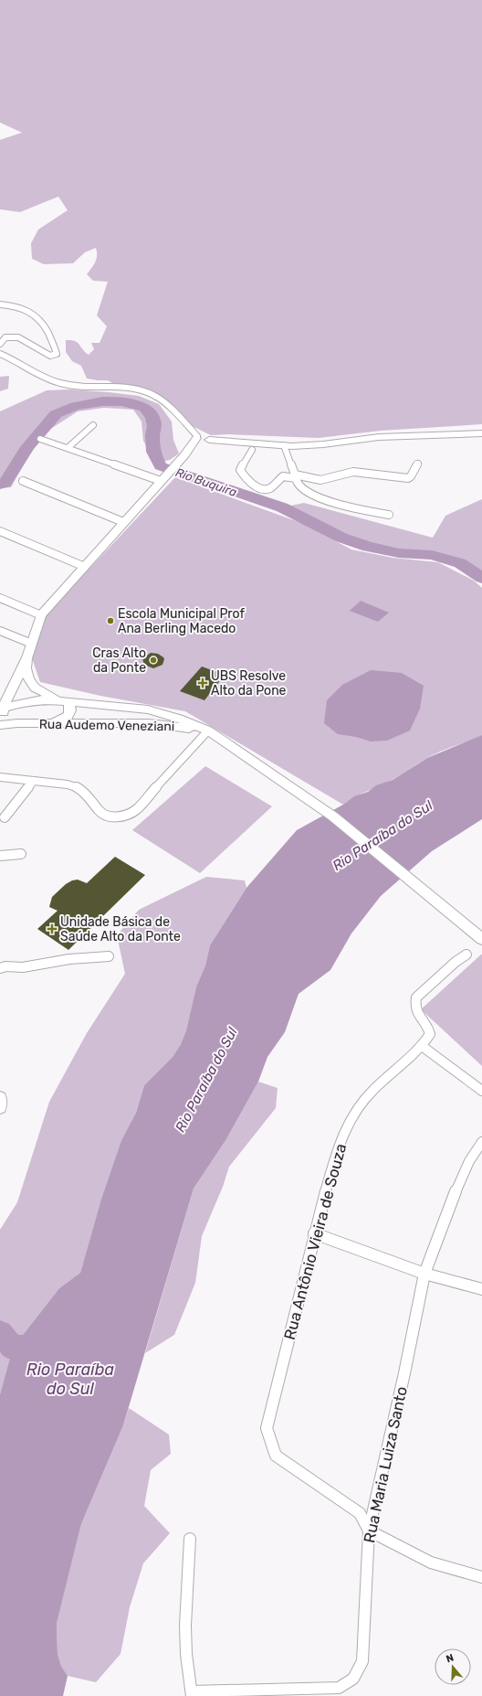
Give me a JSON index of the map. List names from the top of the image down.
{
  "streets": {
    "main road": ["Rua Audemo Veneziani"],
    "street": ["Rua Antônio Vieira de Souza", "Rua Maria Luiza Santo"]
  },
  "crossings": [
    ["Rua Antônio Vieira de Souza", "Rua Maria Luiza Santo"]
  ],
  "water": ["Rio Buquira", "Rio Paraíba do Sul"],
  "places": {
    "other": ["Escola Municipal Prof Ana Berling Macedo", "Cras Alto da Ponte"],
    "health": ["UBS Resolve Alto da Pone", "Unidade Básica de Saúde Alto da Ponte"]
  },
  "north": "top"
}
